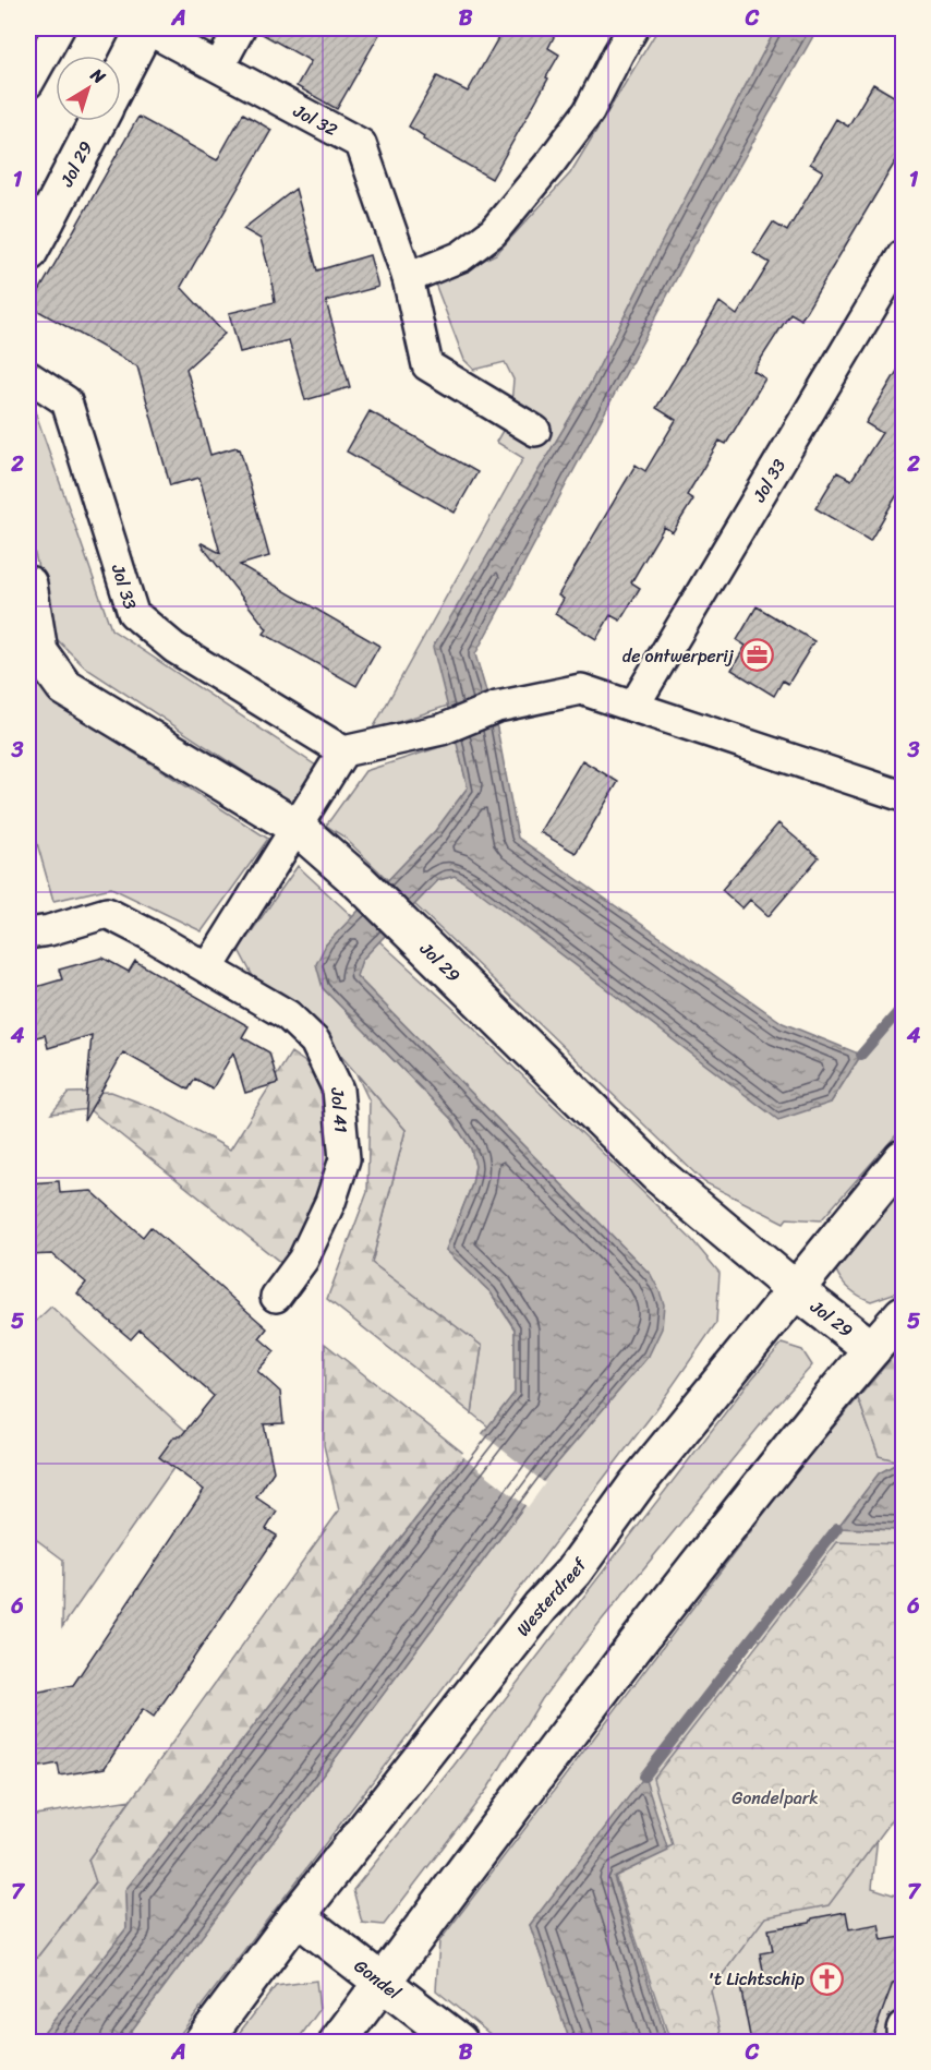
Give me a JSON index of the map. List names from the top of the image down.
{
  "streets": {
    "main road": ["Jol 29", "Westerdreef", "Gondel"],
    "street": ["Jol 32", "Jol 33", "Jol 41"]
  },
  "crossings": [
    ["Jol 29", "Westerdreef"],
    ["Westerdreef", "Gondel"]
  ],
  "parks": ["Gondelpark"],
  "places": {
    "office": ["de ontwerperij"],
    "church": ["'t Lichtschip"]
  },
  "north": "top right",
  "grid": {
    "columns": ["A", "B", "C"],
    "rows": [
      "1",
      "2",
      "3",
      "4",
      "5",
      "6",
      "7"
    ]
  }
}
